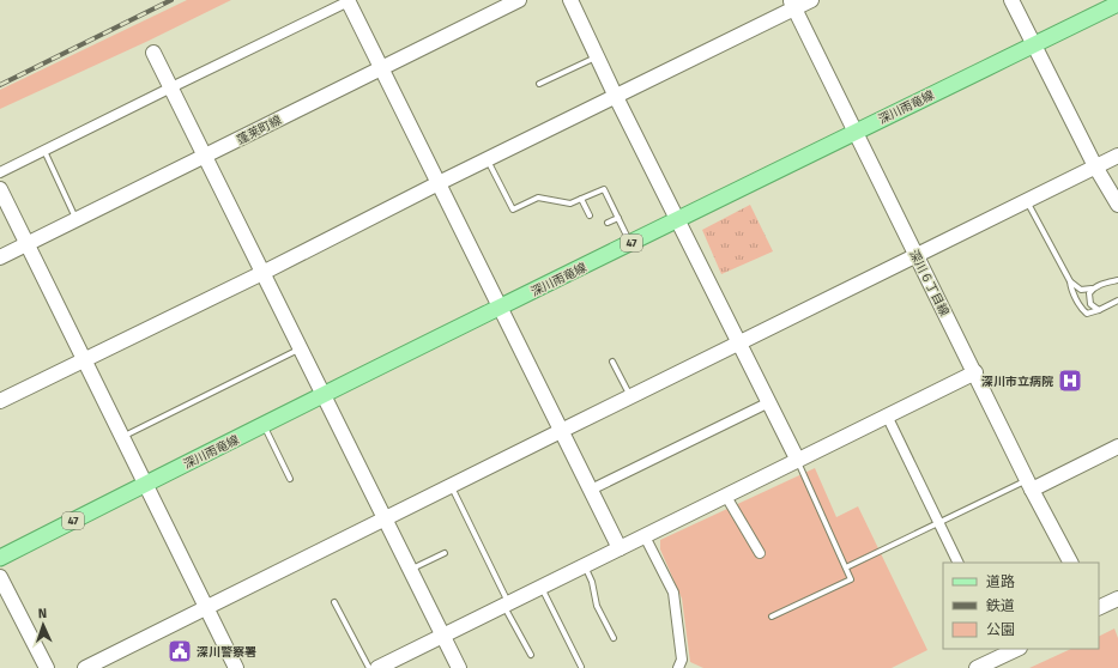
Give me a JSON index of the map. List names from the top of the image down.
{
  "streets": {
    "main road": ["深川雨竜線", "47"],
    "street": ["蓬莱町線", "深川６丁目線"]
  },
  "crossings": [
    ["深川雨竜線", "深川６丁目線"]
  ],
  "places": {
    "hospital": ["深川市立病院"],
    "public building": ["深川警察署"]
  },
  "legend": ["道路", "鉄道", "公園"],
  "north": "top"
}
